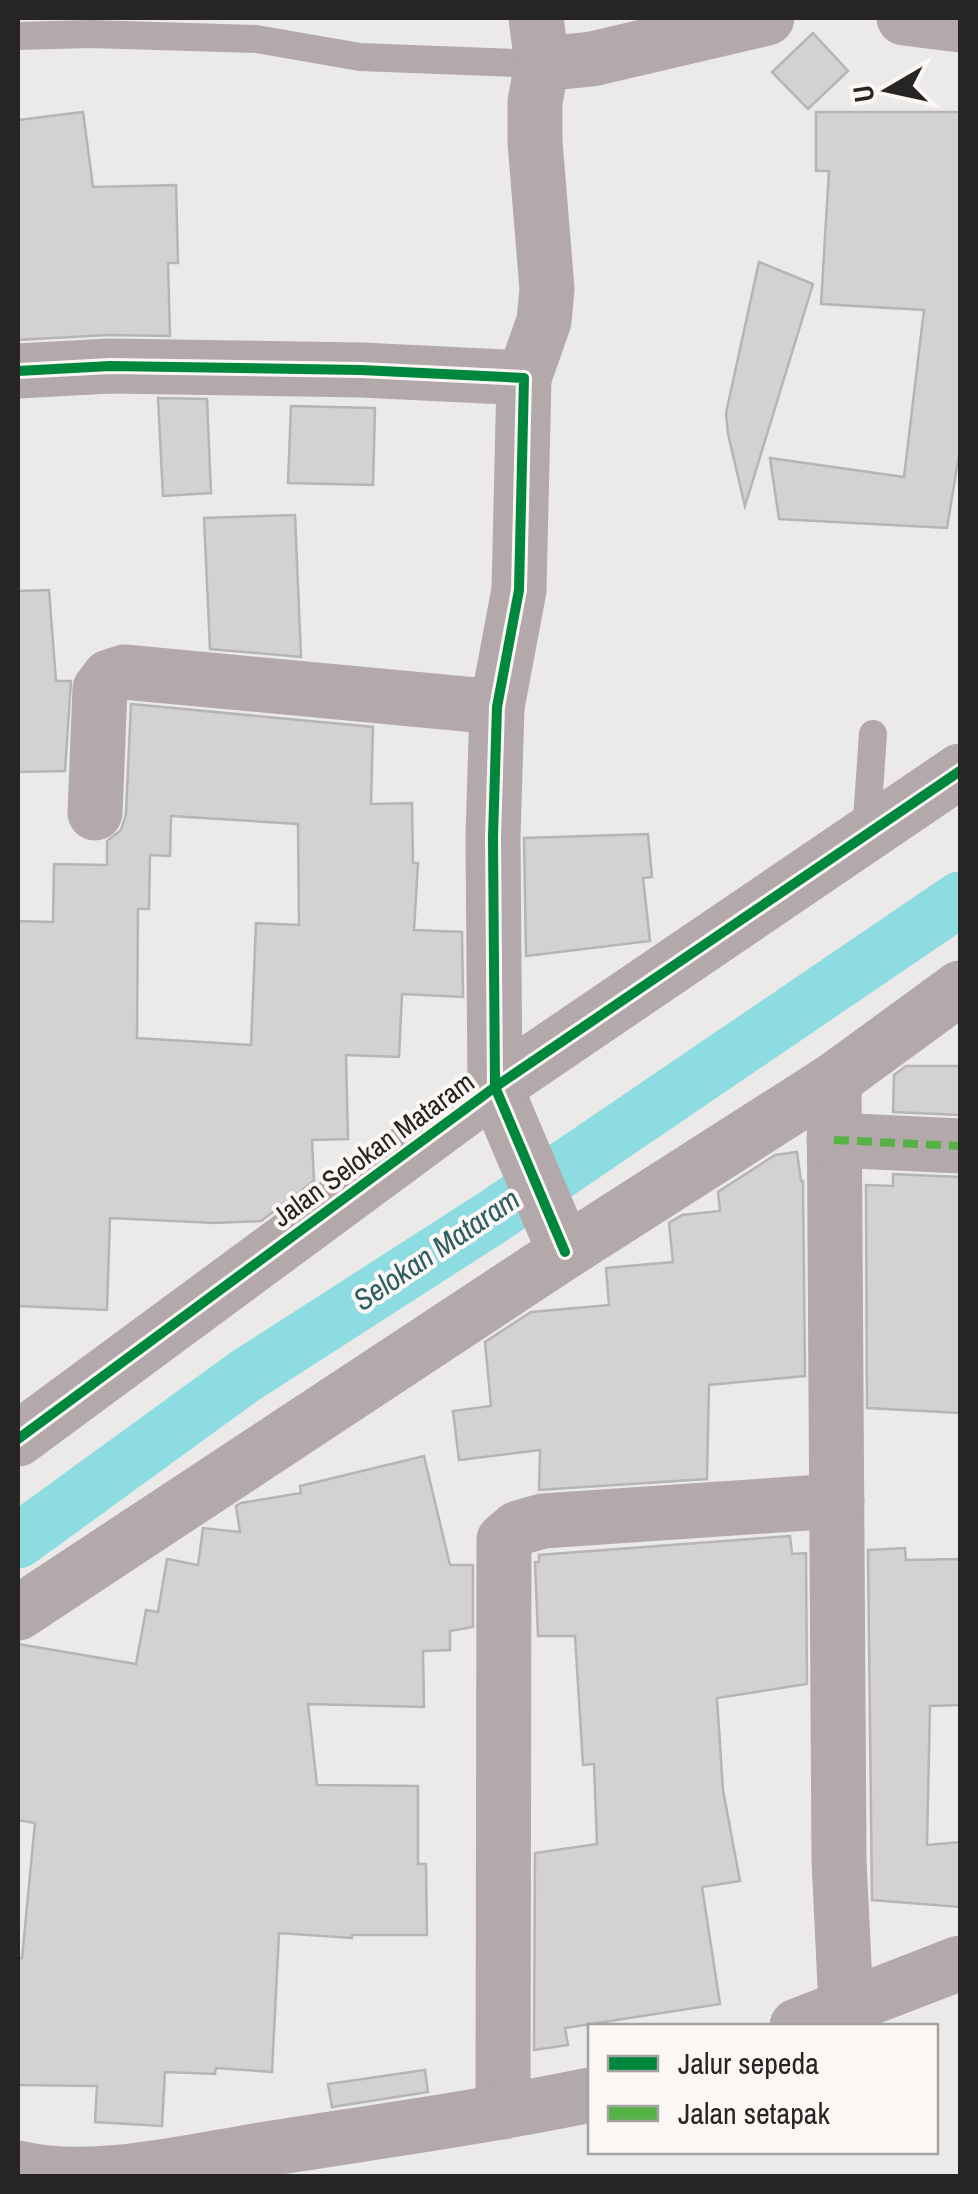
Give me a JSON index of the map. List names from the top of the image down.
{
  "streets": {
    "street": ["Jalan Selokan Mataram"]
  },
  "water": ["Selokan Mataram"],
  "legend": ["Jalur sepeda", "Jalan setapak"],
  "north": "left"
}
